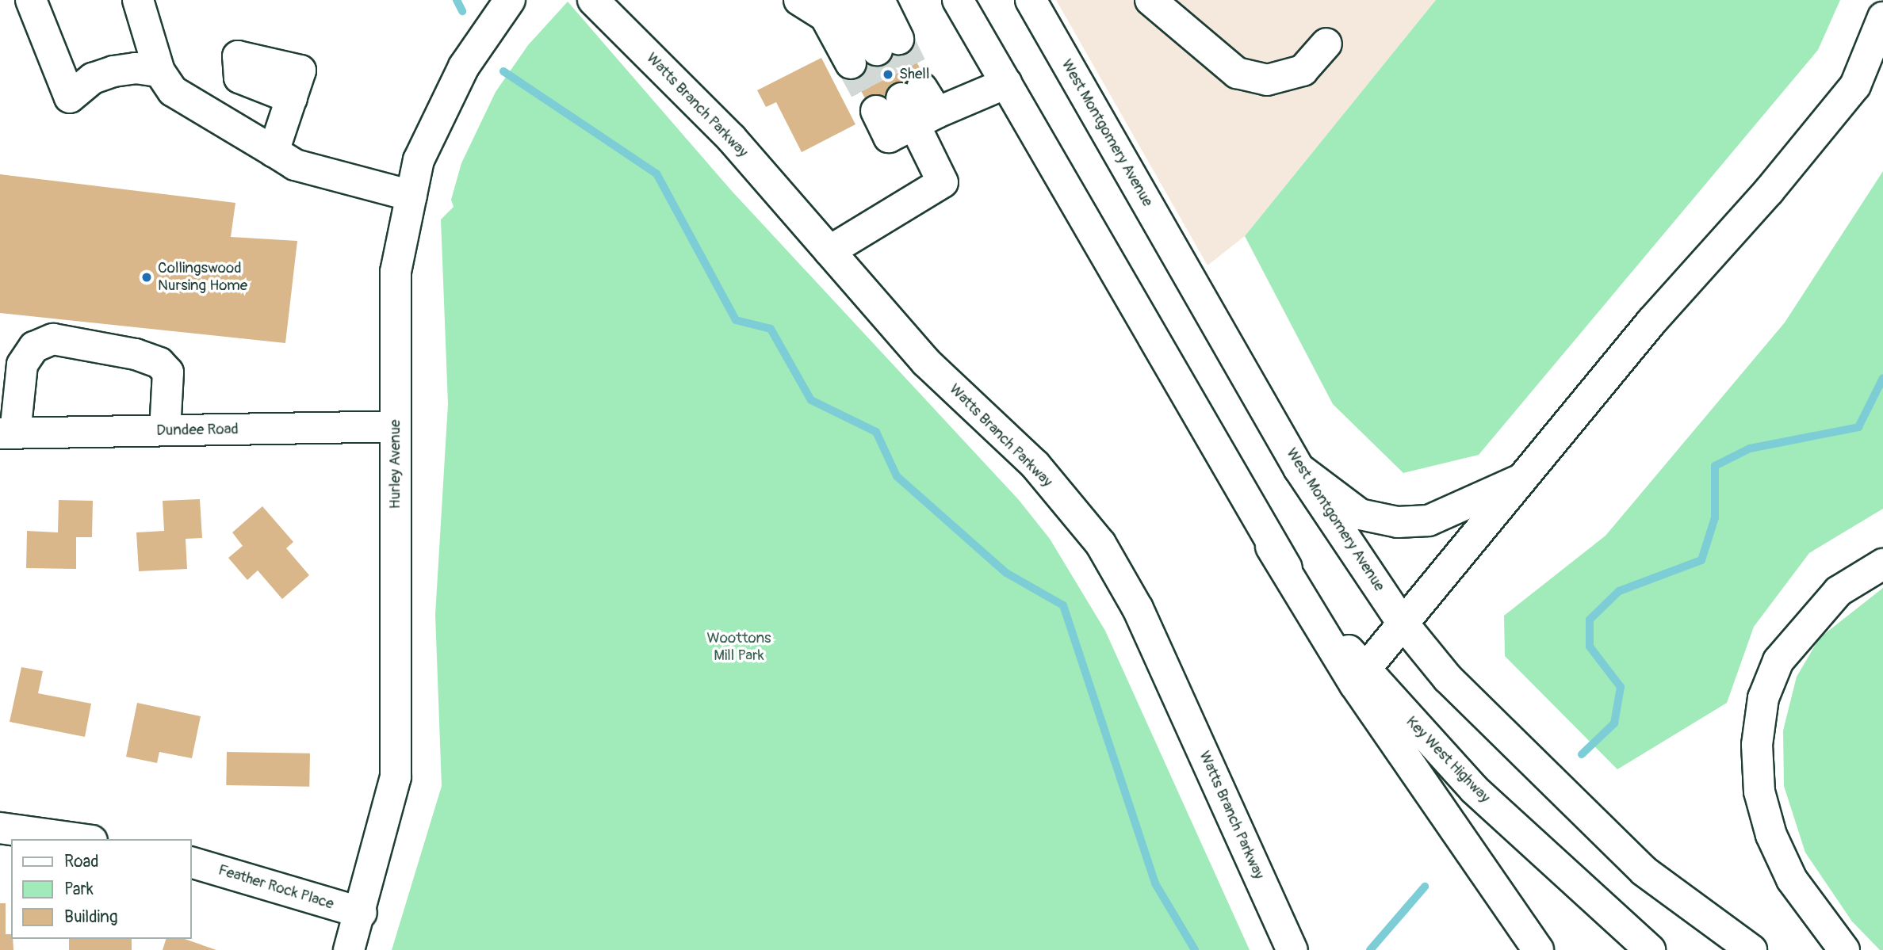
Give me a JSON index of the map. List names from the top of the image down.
{
  "streets": {
    "main road": [
      "Watts Branch Parkway",
      "West Montgomery Avenue",
      "Dundee Road",
      "Hurley Avenue",
      "Key West Highway",
      "Feather Rock Place"
    ]
  },
  "crossings": [
    ["Dundee Road", "Hurley Avenue"],
    ["Hurley Avenue", "Feather Rock Place"]
  ],
  "parks": ["Woottons Mill Park"],
  "places": ["Shell", "Collingswood Nursing Home"],
  "legend": ["Road", "Park", "Building"]
}
